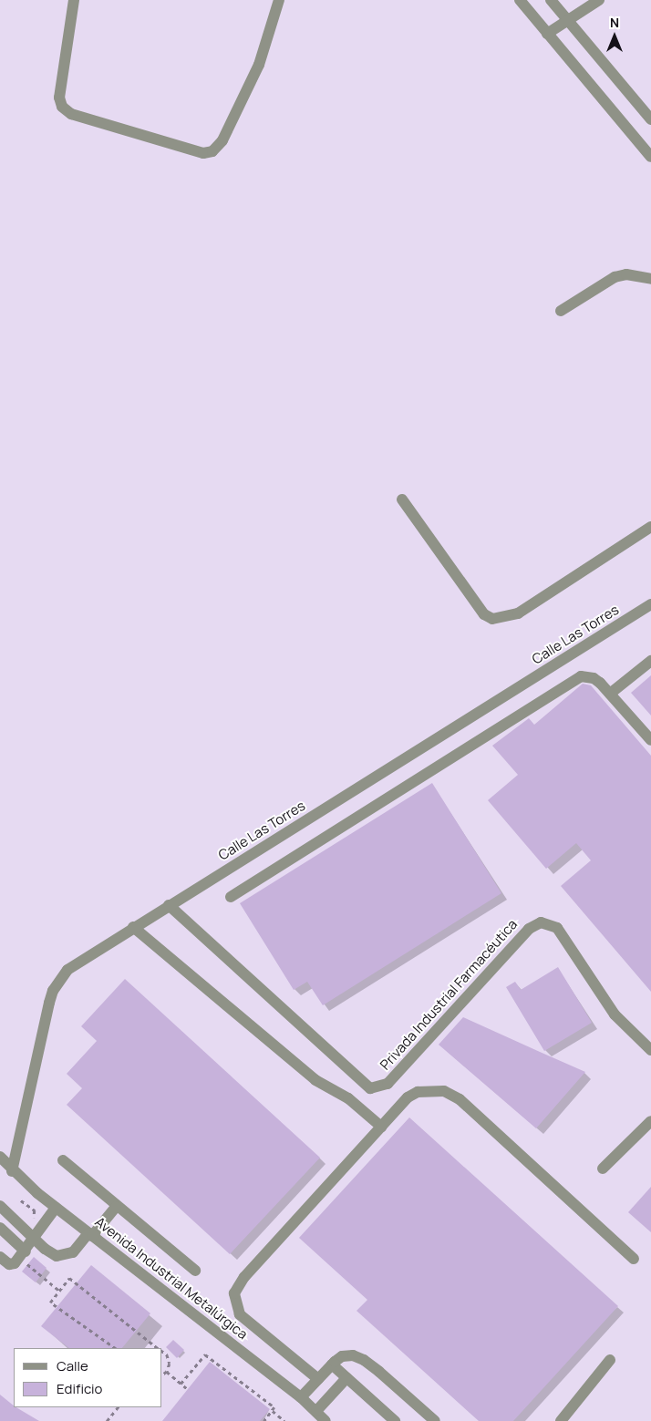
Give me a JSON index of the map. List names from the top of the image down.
{
  "streets": {
    "street": ["Calle Las Torres", "Privada Industrial Farmacéutica", "Avenida Industrial Metalúrgica"]
  },
  "crossings": [
    ["Calle Las Torres", "Privada Industrial Farmacéutica"],
    ["Calle Las Torres", "Avenida Industrial Metalúrgica"]
  ],
  "legend": ["Calle", "Edificio"],
  "north": "top"
}
